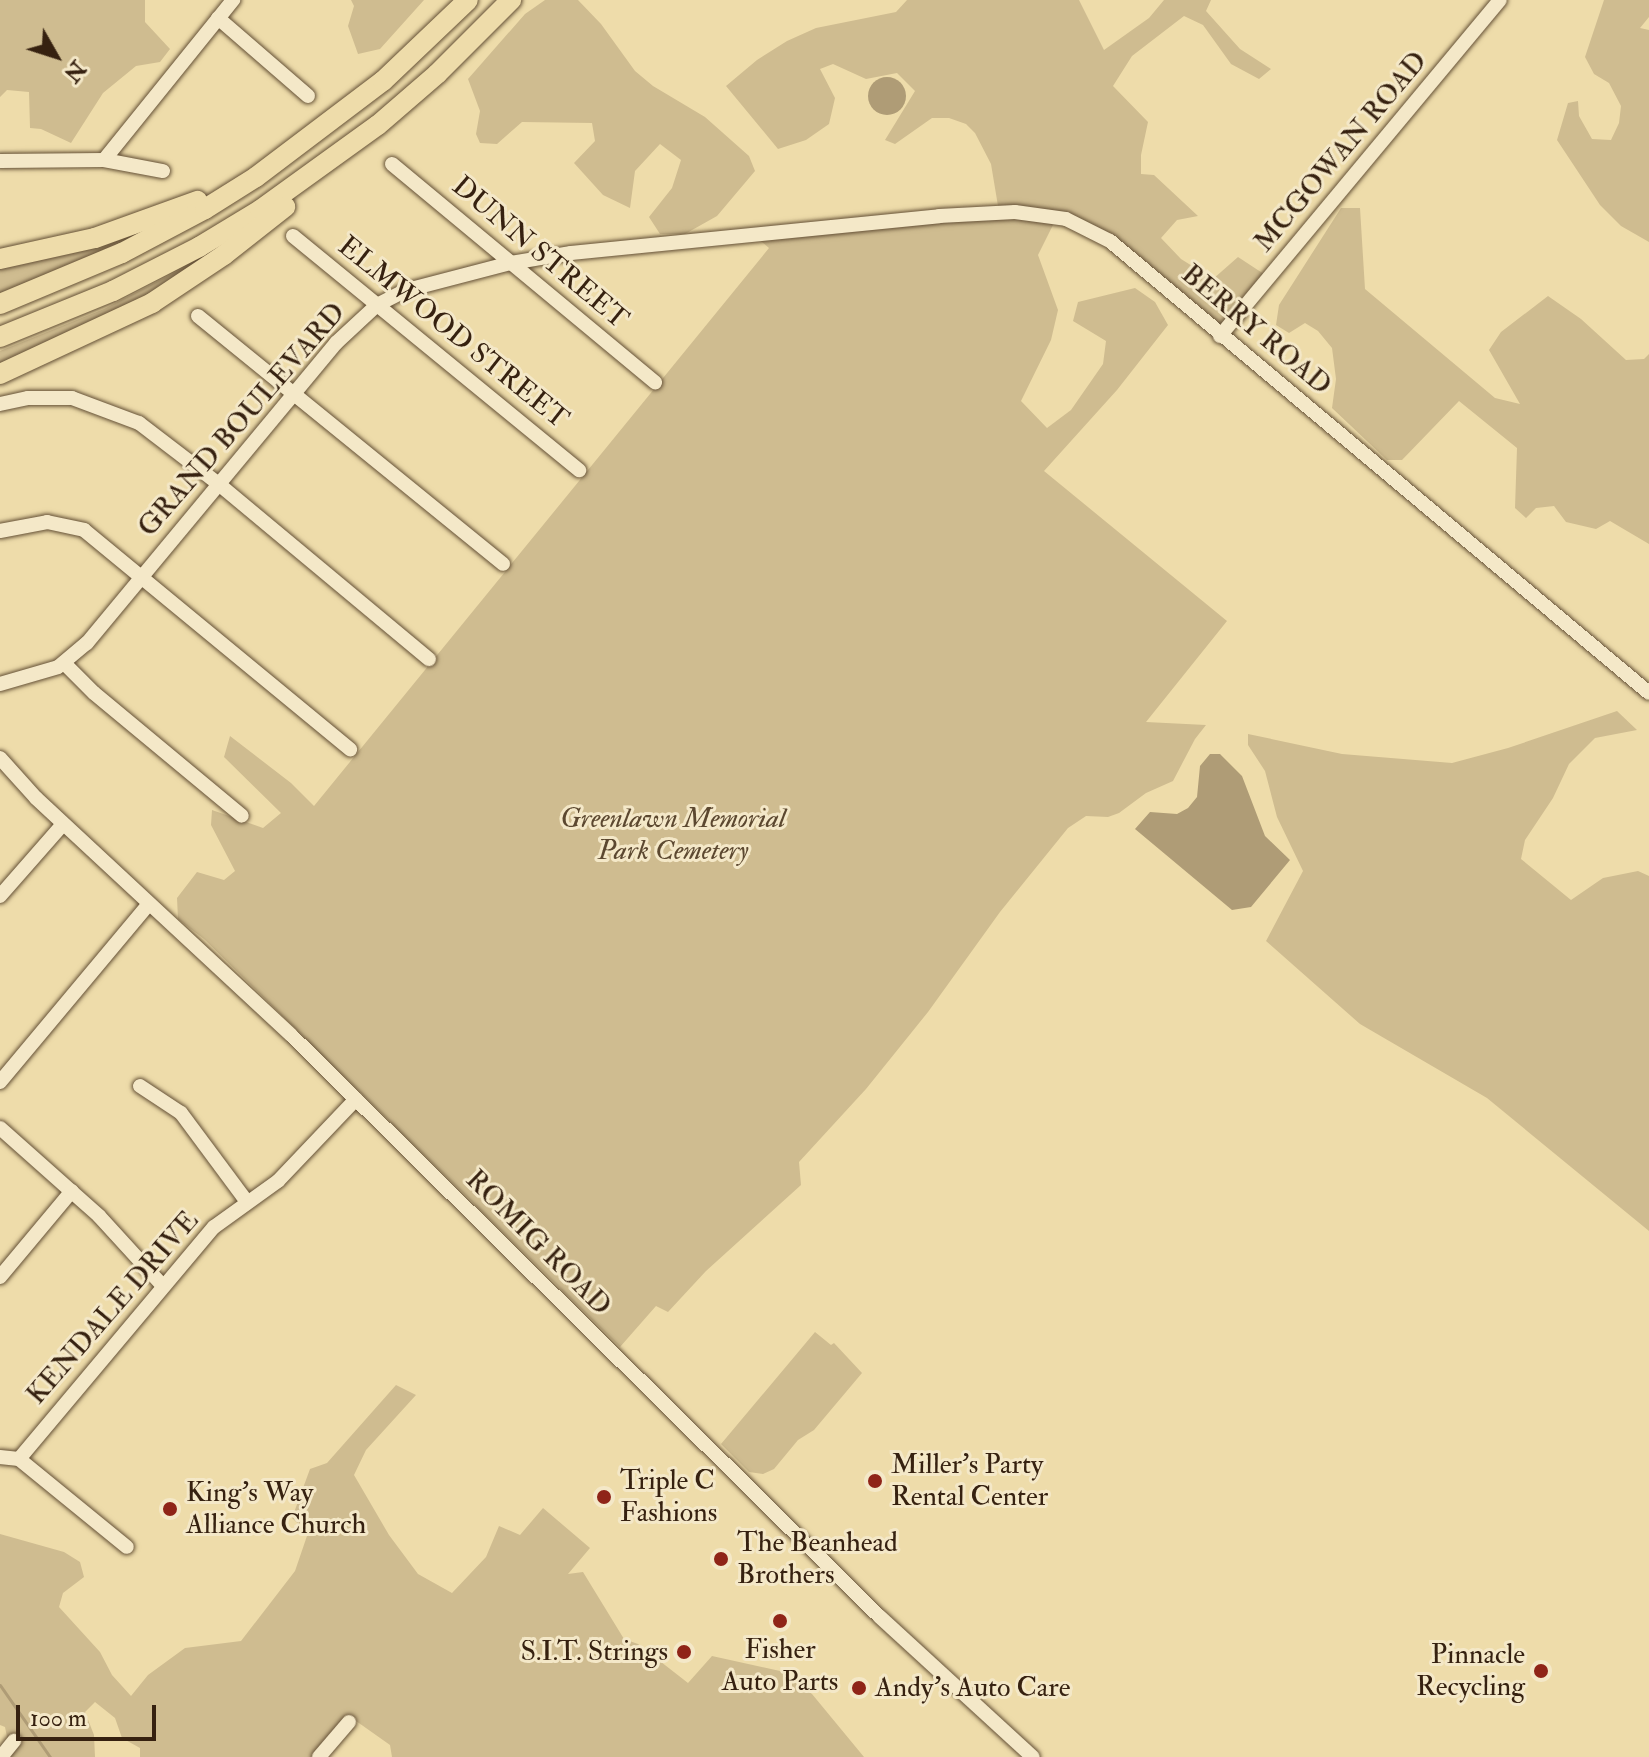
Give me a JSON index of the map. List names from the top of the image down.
{
  "streets": {
    "street": [
      "MCGOWAN ROAD",
      "DUNN STREET",
      "BERRY ROAD",
      "ELMWOOD STREET",
      "GRAND BOULEVARD",
      "ROMIG ROAD",
      "KENDALE DRIVE"
    ]
  },
  "crossings": [
    ["MCGOWAN ROAD", "BERRY ROAD"],
    ["DUNN STREET", "GRAND BOULEVARD"],
    ["BERRY ROAD", "GRAND BOULEVARD"],
    ["ELMWOOD STREET", "GRAND BOULEVARD"],
    ["ROMIG ROAD", "KENDALE DRIVE"]
  ],
  "parks": ["Greenlawn Memorial Park Cemetery"],
  "places": [
    "Miller's Party Rental Center",
    "Triple C Fashions",
    "King's Way Alliance Church",
    "The Beanhead Brothers",
    "Fisher Auto Parts",
    "S.I.T. Strings",
    "Pinnacle Recycling",
    "Andy's Auto Care"
  ],
  "scale_bar": "100 m",
  "north": "bottom right"
}
